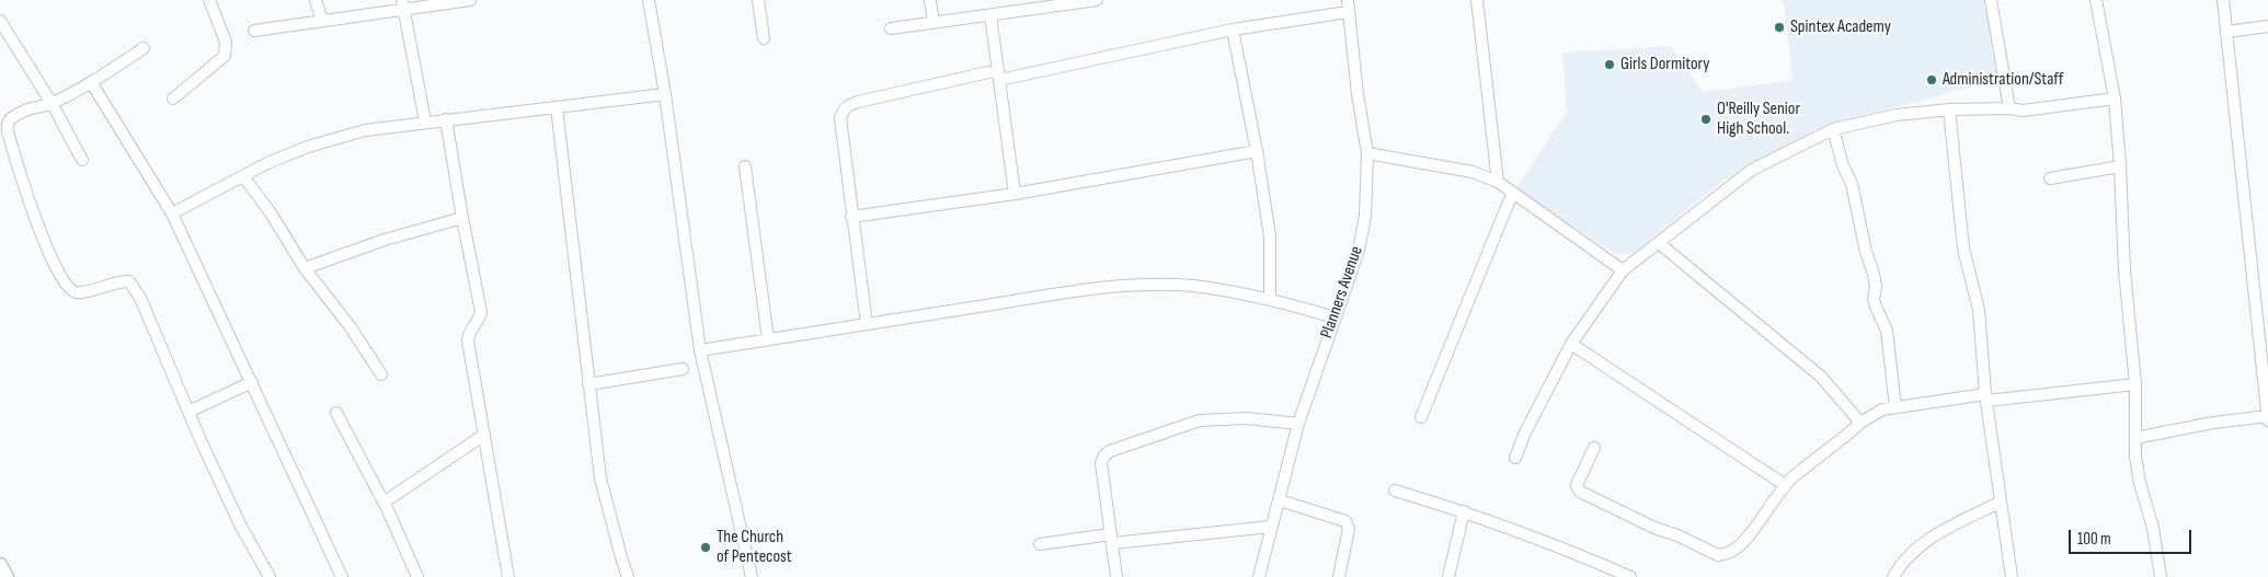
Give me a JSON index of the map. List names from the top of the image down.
{
  "streets": {
    "street": ["Planners Avenue"]
  },
  "places": [
    "Spintex Academy",
    "Girls Dormitory",
    "Administration/Staff",
    "O'Reilly Senior High School.",
    "The Church of Pentecost"
  ],
  "scale_bar": "100 m"
}
